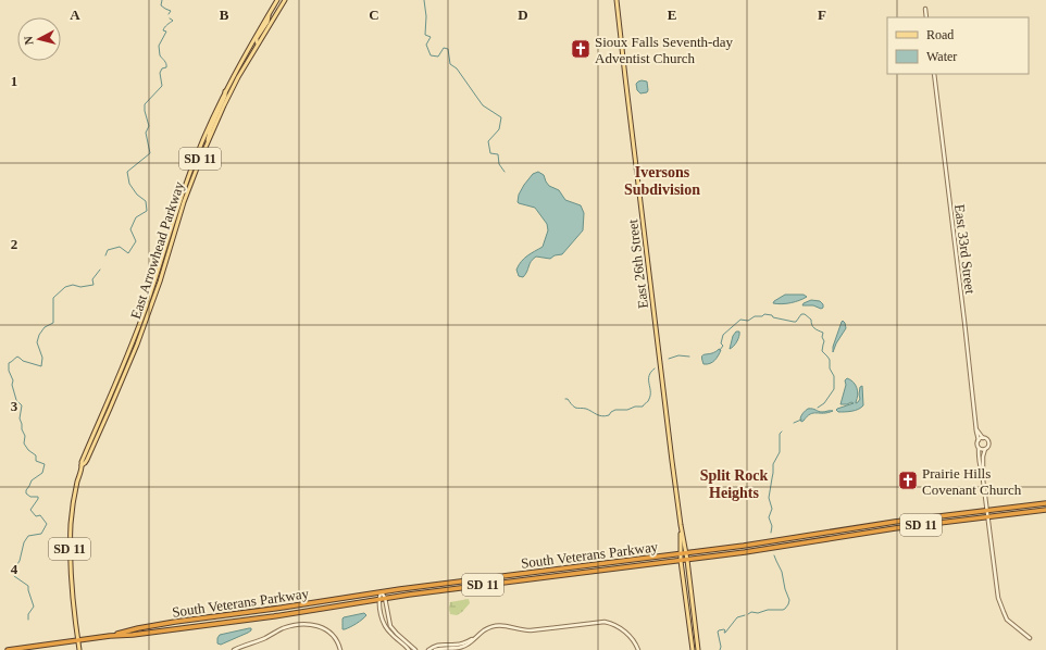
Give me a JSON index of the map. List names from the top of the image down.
{
  "streets": {
    "highway": ["SD 11", "South Veterans Parkway"],
    "main road": ["East Arrowhead Parkway", "East 26th Street"],
    "street": ["East 33rd Street"]
  },
  "crossings": [
    ["East 33rd Street", "South Veterans Parkway"],
    ["East Arrowhead Parkway", "South Veterans Parkway"],
    ["East 26th Street", "South Veterans Parkway"]
  ],
  "districts": ["Iversons Subdivision", "Split Rock Heights"],
  "places": {
    "church": ["Sioux Falls Seventh-day Adventist Church", "Prairie Hills Covenant Church"]
  },
  "legend": ["Road", "Water"],
  "north": "left",
  "grid": {
    "columns": [
      "A",
      "B",
      "C",
      "D",
      "E",
      "F"
    ],
    "rows": [
      "1",
      "2",
      "3",
      "4"
    ]
  }
}
